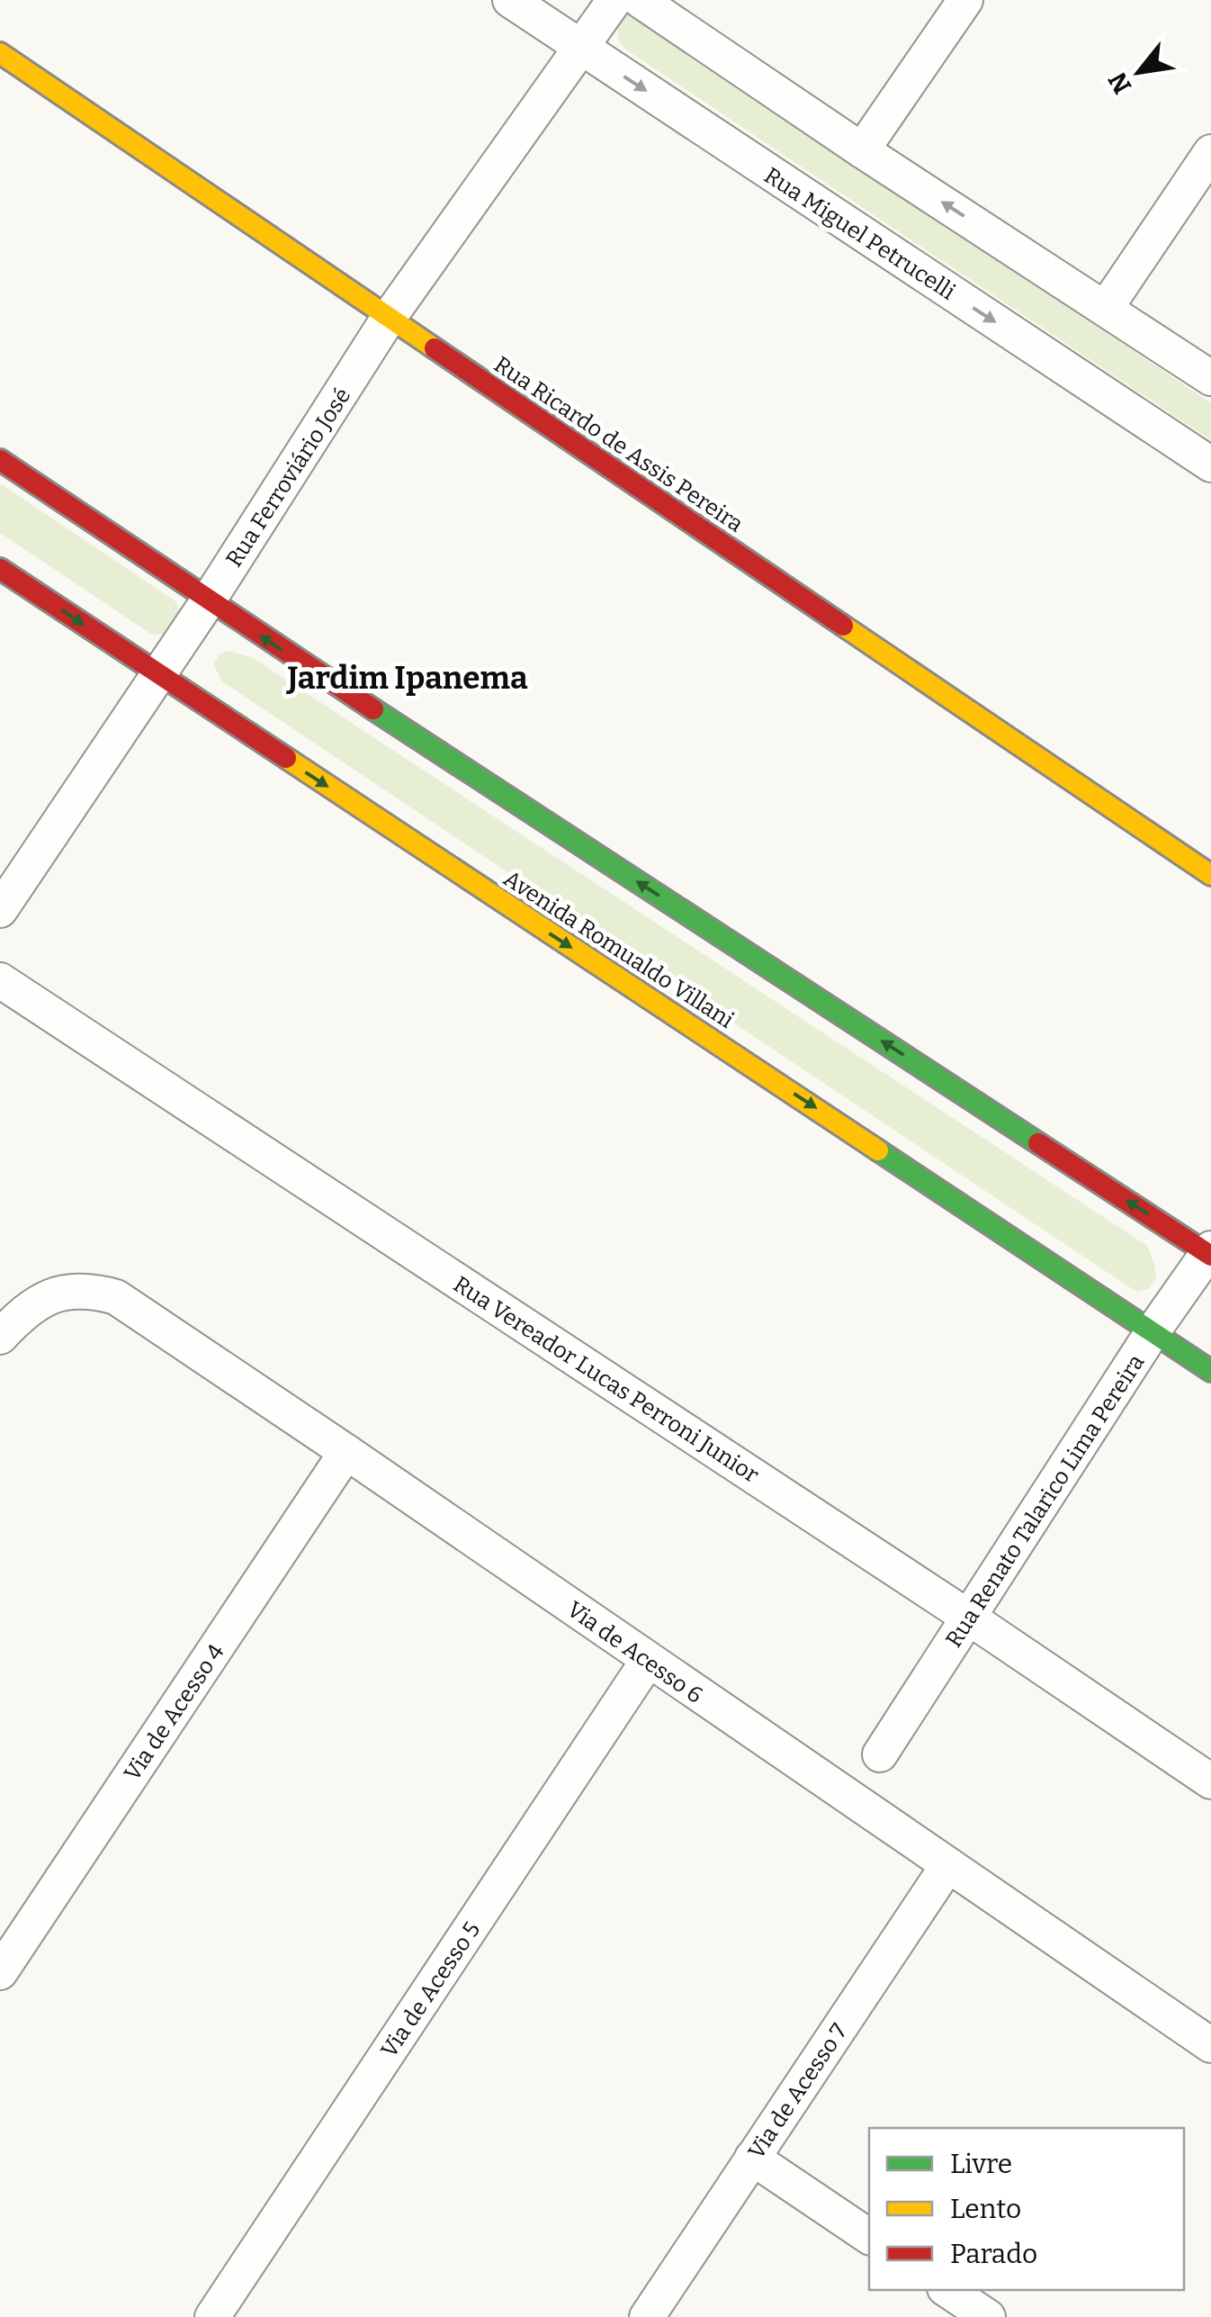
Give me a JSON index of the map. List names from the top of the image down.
{
  "streets": {
    "street": [
      "Rua Miguel Petrucelli",
      "Rua Ricardo de Assis Pereira",
      "Rua Ferroviário José",
      "Avenida Romualdo Villani",
      "Rua Vereador Lucas Perroni Junior",
      "Rua Renato Talarico Lima Pereira",
      "Via de Acesso 6",
      "Via de Acesso 4",
      "Via de Acesso 5",
      "Via de Acesso 7"
    ]
  },
  "crossings": [
    ["Rua Miguel Petrucelli", "Rua Ferroviário José"],
    ["Rua Ricardo de Assis Pereira", "Rua Ferroviário José"],
    ["Rua Ferroviário José", "Avenida Romualdo Villani"],
    ["Avenida Romualdo Villani", "Rua Renato Talarico Lima Pereira"],
    ["Rua Vereador Lucas Perroni Junior", "Rua Renato Talarico Lima Pereira"],
    ["Via de Acesso 6", "Via de Acesso 4"],
    ["Via de Acesso 6", "Via de Acesso 5"],
    ["Via de Acesso 6", "Via de Acesso 7"]
  ],
  "districts": ["Jardim Ipanema"],
  "legend": ["Livre", "Lento", "Parado"],
  "north": "bottom left"
}
